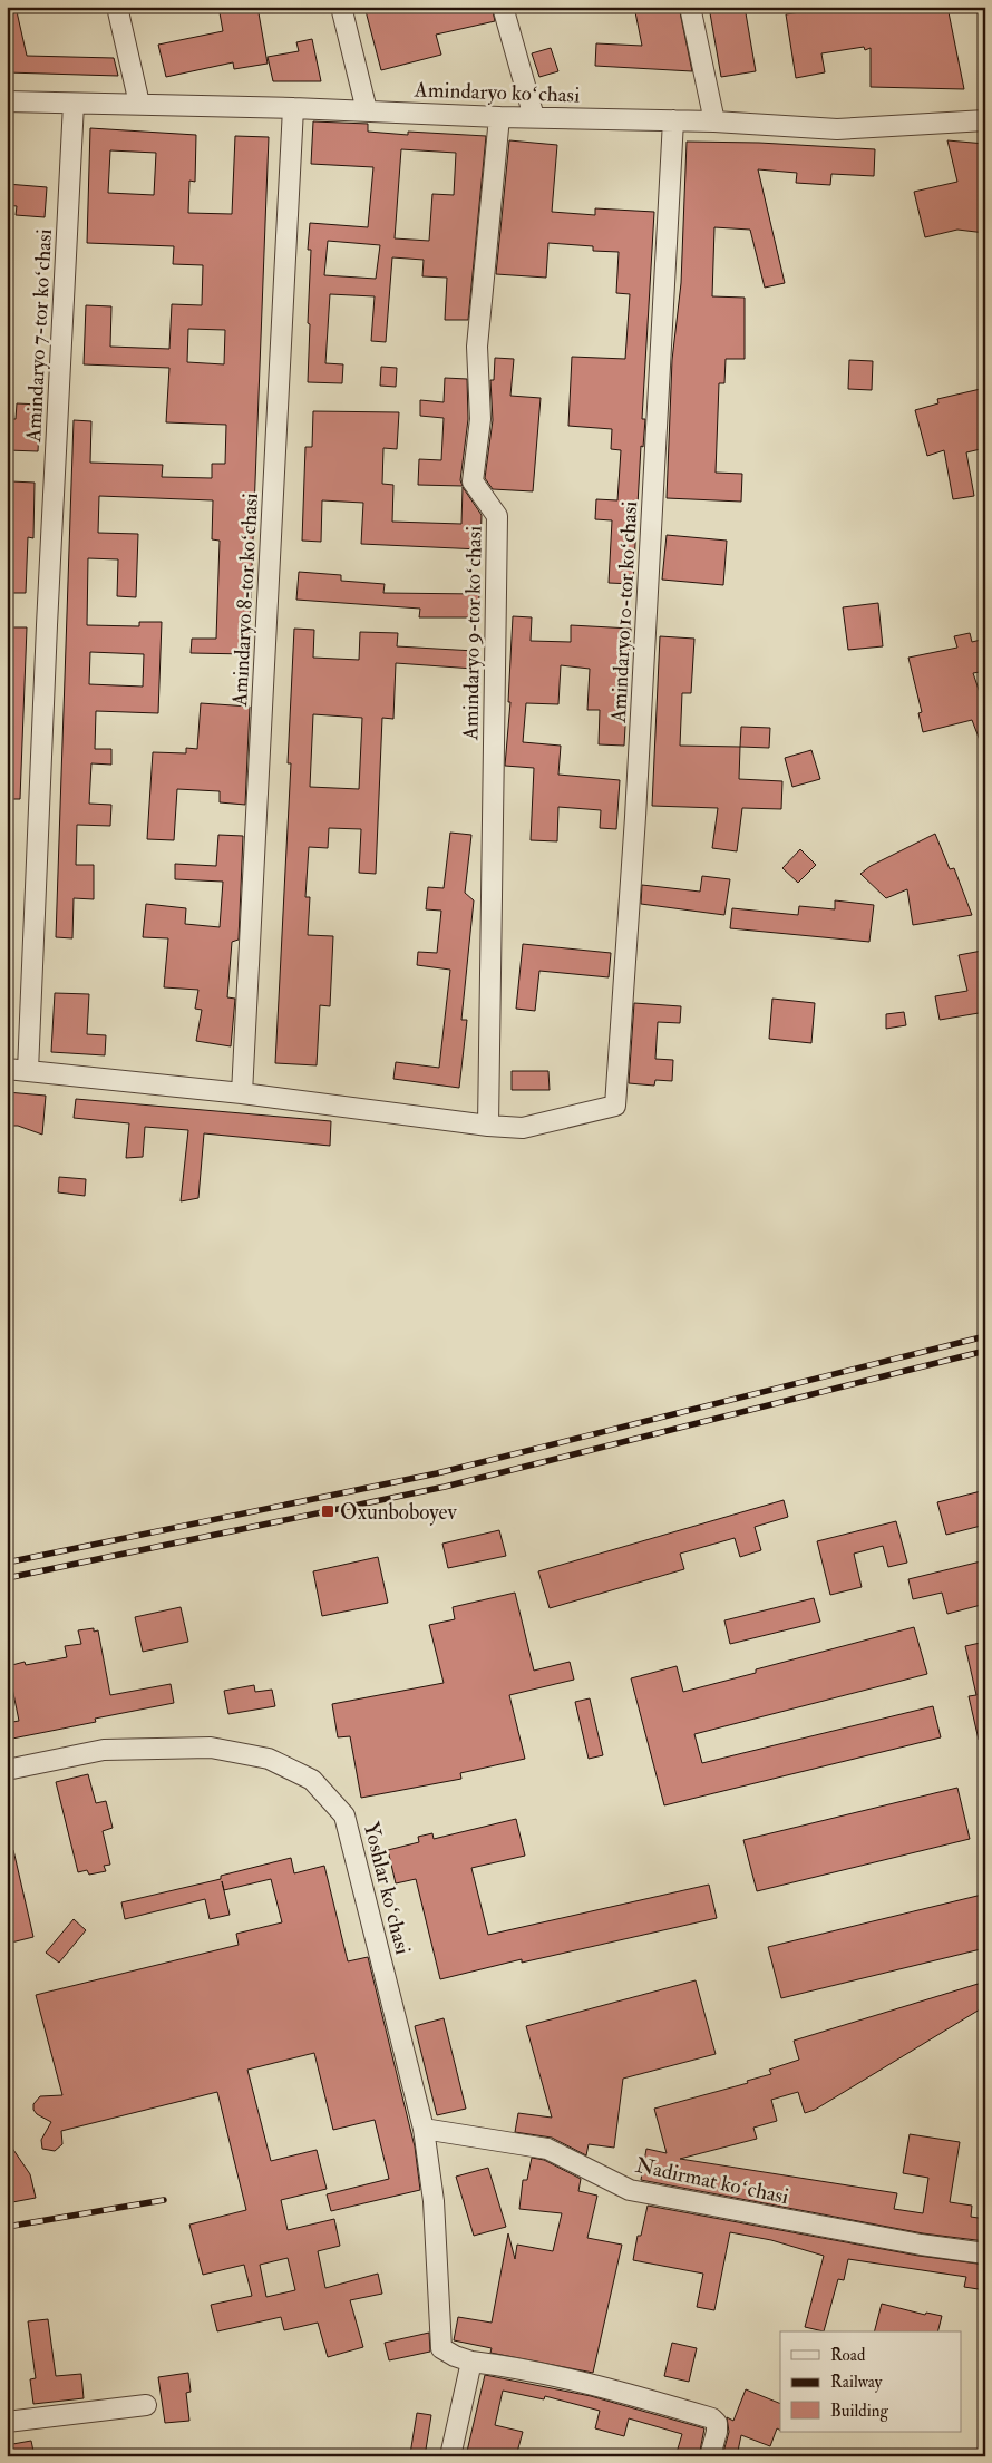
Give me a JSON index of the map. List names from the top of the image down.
{
  "streets": {
    "street": [
      "Amindaryo koʻchasi",
      "Amindaryo 7-tor koʻchasi",
      "Amindaryo 8-tor koʻchasi",
      "Amindaryo 10-tor koʻchasi",
      "Amindaryo 9-tor koʻchasi",
      "Yoshlar koʻchasi",
      "Nadirmat koʻchasi"
    ]
  },
  "crossings": [
    ["Amindaryo koʻchasi", "Amindaryo 7-tor koʻchasi"],
    ["Amindaryo koʻchasi", "Amindaryo 8-tor koʻchasi"],
    ["Amindaryo koʻchasi", "Amindaryo 10-tor koʻchasi"],
    ["Amindaryo koʻchasi", "Amindaryo 9-tor koʻchasi"],
    ["Amindaryo 10-tor koʻchasi", "Amindaryo 9-tor koʻchasi"],
    ["Yoshlar koʻchasi", "Nadirmat koʻchasi"]
  ],
  "places": {
    "transit": ["Oxunboboyev"]
  },
  "legend": ["Road", "Railway", "Building"]
}
